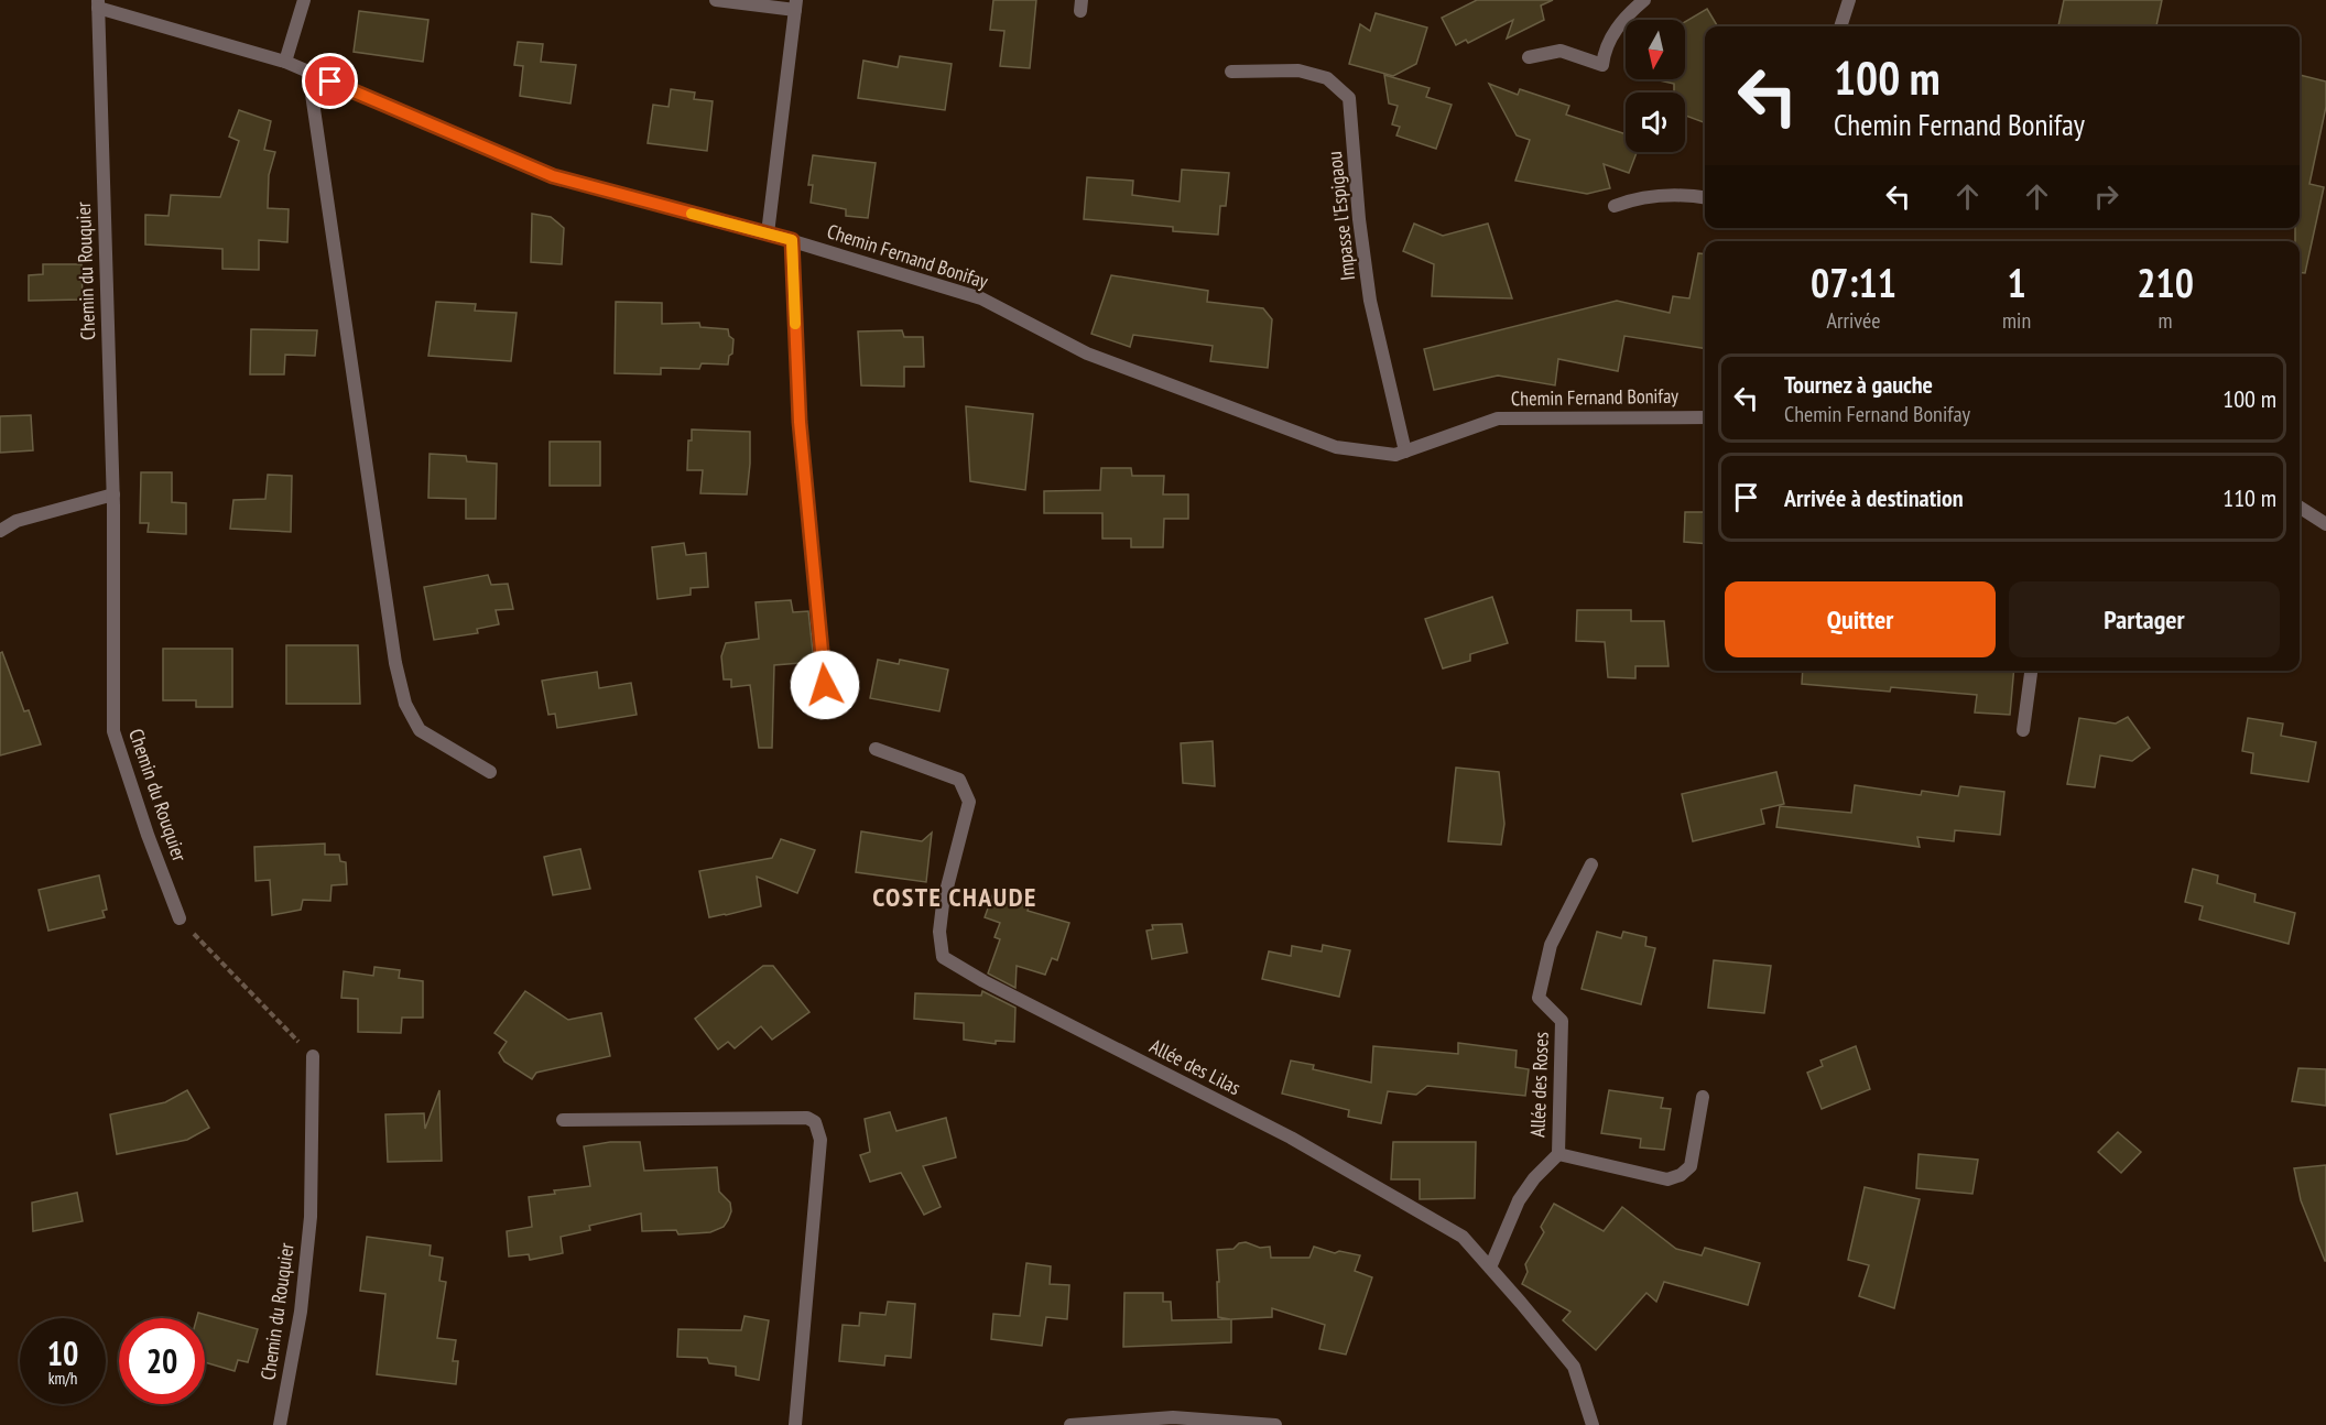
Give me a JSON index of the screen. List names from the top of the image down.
{
  "streets": {
    "street": [
      "Impasse l'Espigaou",
      "Chemin Fernand Bonifay",
      "Chemin du Rouquier",
      "Allée des Lilas",
      "Allée des Roses"
    ]
  },
  "crossings": [
    ["Impasse l'Espigaou", "Chemin Fernand Bonifay"],
    ["Chemin Fernand Bonifay", "Chemin du Rouquier"],
    ["Allée des Lilas", "Allée des Roses"]
  ],
  "districts": ["COSTE CHAUDE"],
  "north": "bottom",
  "page": {
    "turn": ["100 m", "Chemin Fernand Bonifay"],
    "eta": [
      "07:11",
      "Arrivée",
      "1",
      "min",
      "210",
      "m"
    ],
    "list": [
      {
        "name": "Tournez à gauche",
        "note": "Chemin Fernand Bonifay",
        "value": "100 m"
      },
      {
        "name": "Arrivée à destination",
        "value": "110 m"
      }
    ],
    "buttons": ["Quitter", "Partager"],
    "speed": "10 km/h",
    "limit": "20"
  }
}
